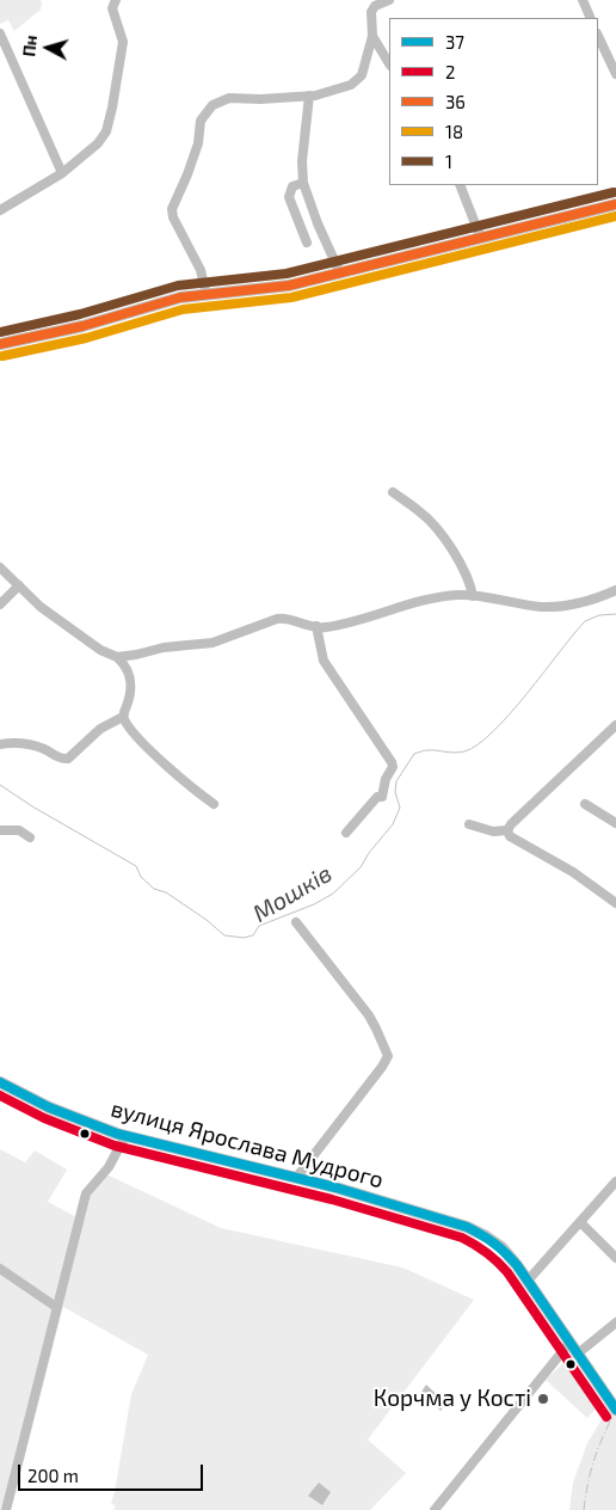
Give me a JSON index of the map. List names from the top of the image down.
{
  "streets": {
    "main road": ["вулиця Ярослава Мудрого"]
  },
  "water": ["Мошків"],
  "places": ["Корчма у Кості"],
  "lines": [
    "transit line 1",
    "transit line 36",
    "transit line 18",
    "transit line 37",
    "transit line 2"
  ],
  "legend": [
    "37",
    "2",
    "36",
    "18",
    "1"
  ],
  "scale_bar": "200 m",
  "north": "left"
}
